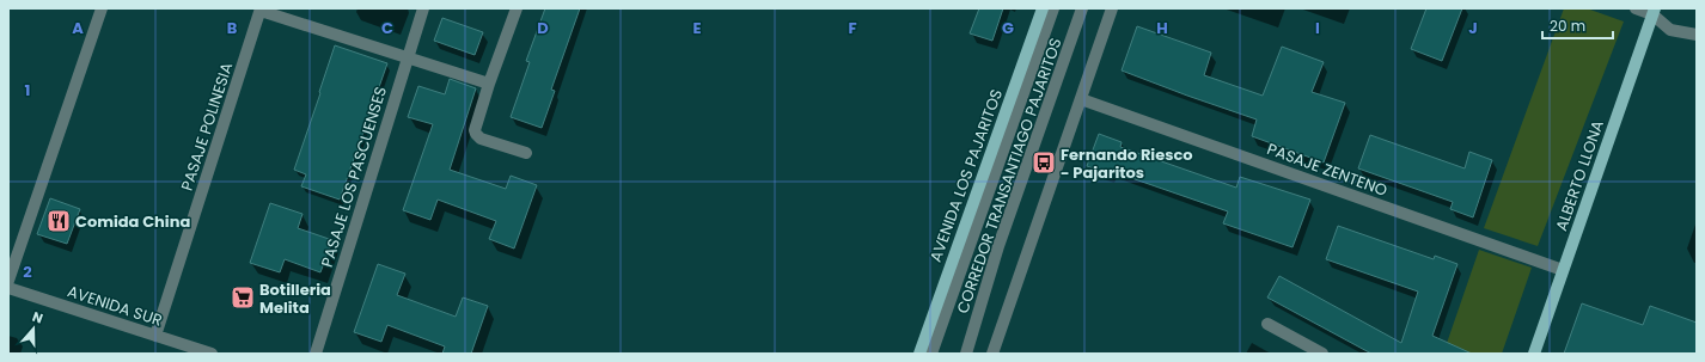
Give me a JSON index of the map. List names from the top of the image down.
{
  "streets": {
    "main road": ["AVENIDA LOS PAJARITOS", "ALBERTO LLONA"],
    "street": [
      "PASAJE POLINESIA",
      "PASAJE ZENTENO",
      "CORREDOR TRANSANTIAGO PAJARITOS",
      "PASAJE LOS PASCUENSES",
      "AVENIDA SUR"
    ]
  },
  "crossings": [
    ["PASAJE POLINESIA", "AVENIDA SUR"],
    ["PASAJE ZENTENO", "ALBERTO LLONA"]
  ],
  "places": {
    "bus stop": ["Fernando Riesco - Pajaritos"],
    "restaurant": ["Comida China"],
    "supermarket": ["Botilleria Melita"]
  },
  "scale_bar": "20 m",
  "north": "top",
  "grid": {
    "columns": [
      "A",
      "B",
      "C",
      "D",
      "E",
      "F",
      "G",
      "H",
      "I",
      "J"
    ],
    "rows": ["1", "2"]
  }
}
